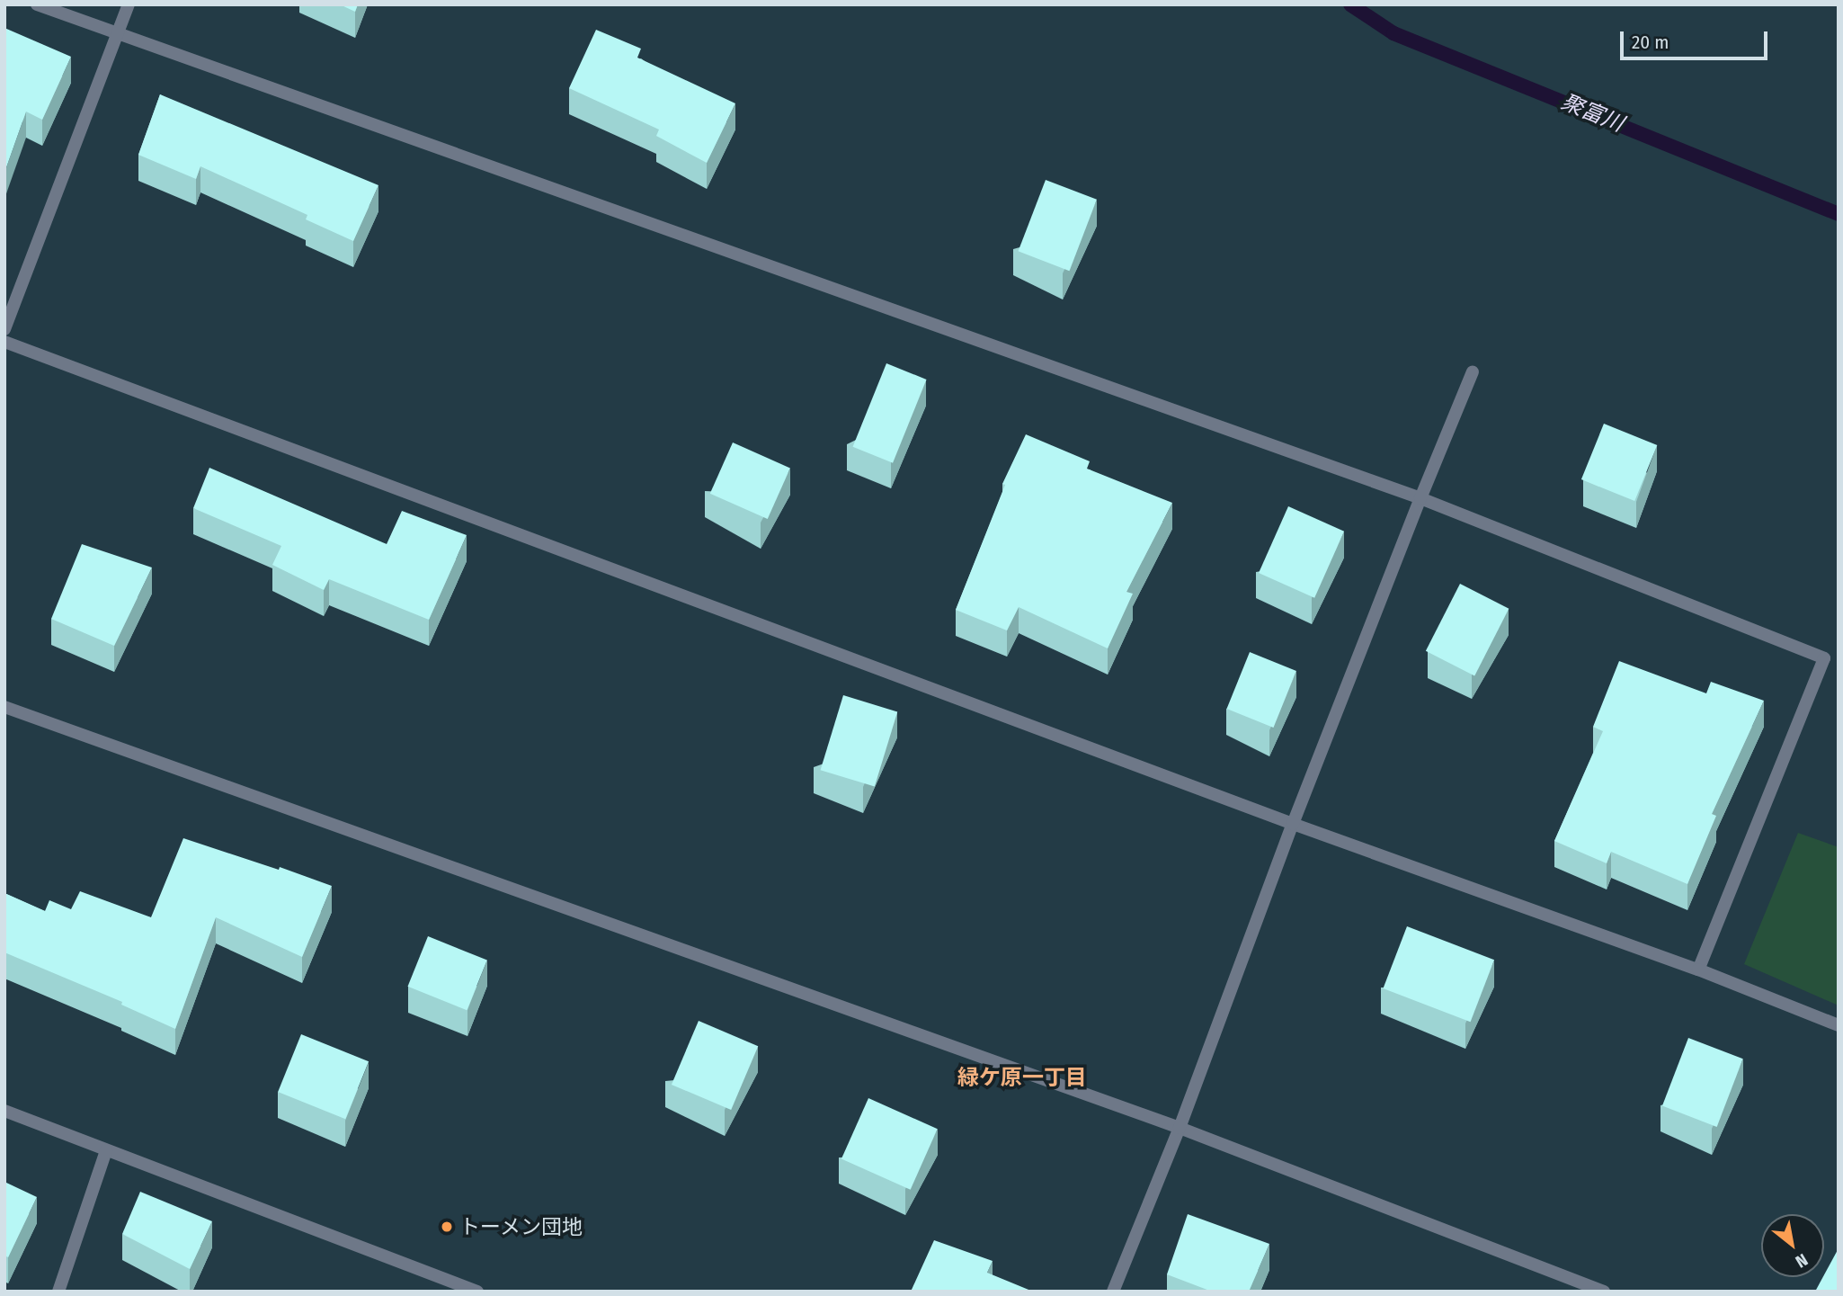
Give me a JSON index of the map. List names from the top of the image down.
{
  "districts": ["緑ケ原一丁目"],
  "water": ["聚富川"],
  "places": ["トーメン団地"],
  "scale_bar": "20 m",
  "north": "bottom right"
}
